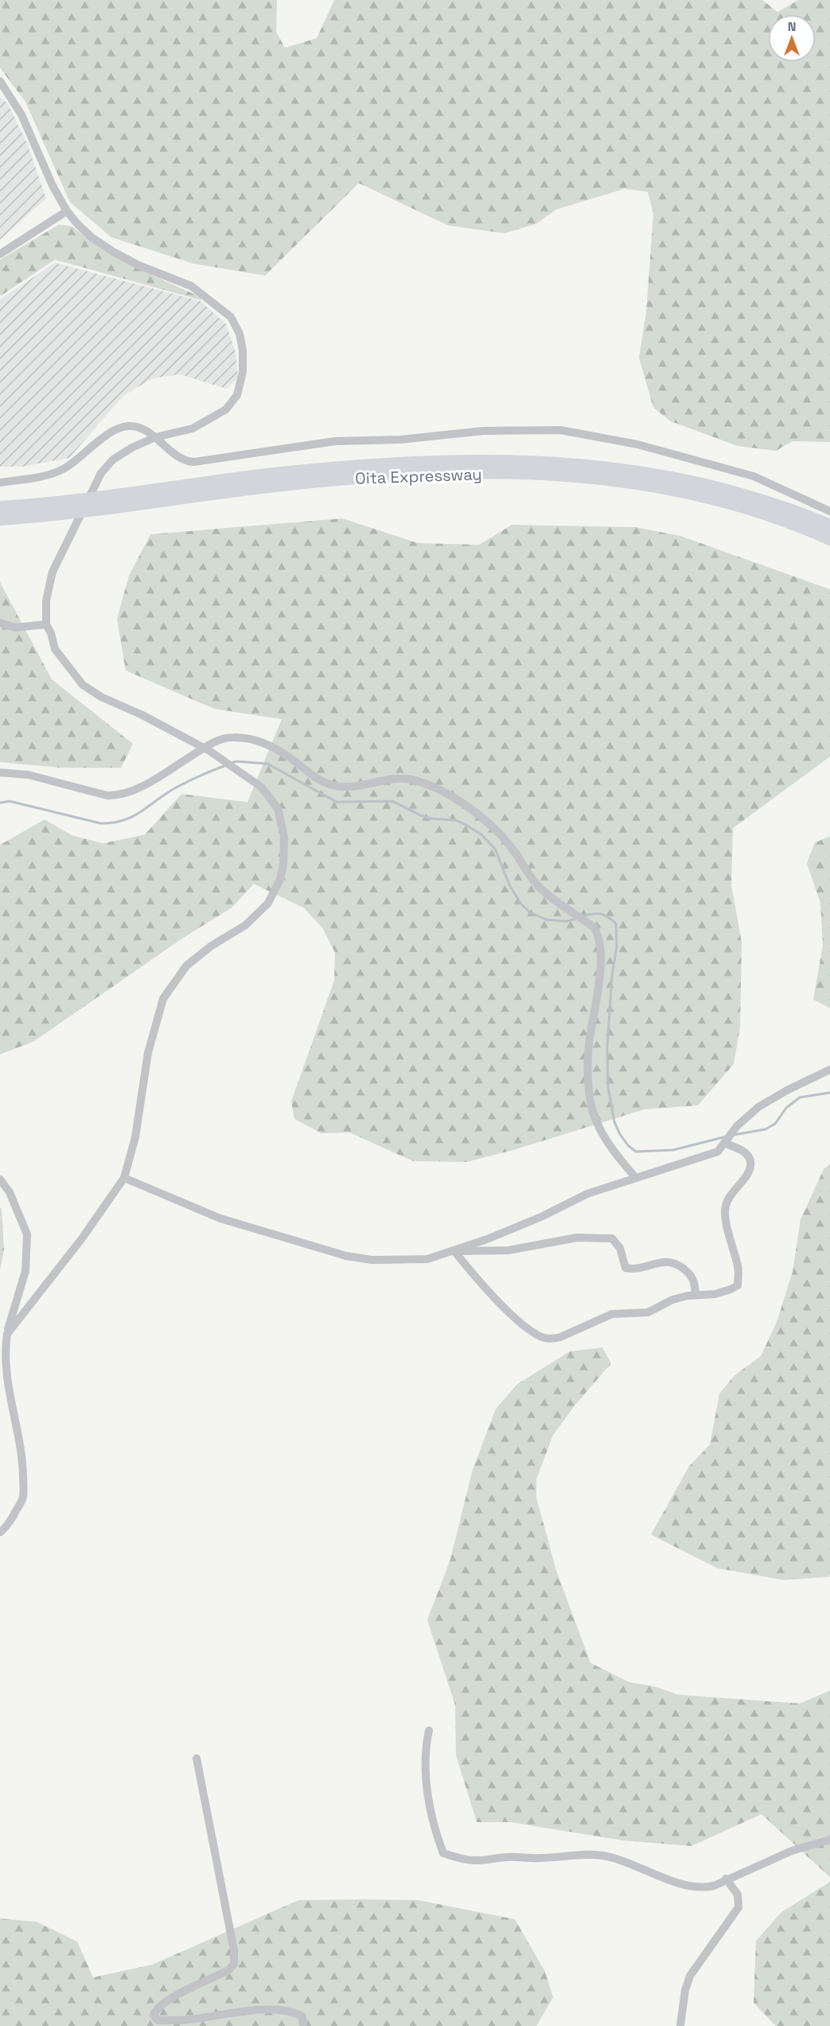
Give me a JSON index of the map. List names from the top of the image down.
{
  "streets": {
    "highway": ["Oita Expressway"]
  },
  "north": "top"
}
